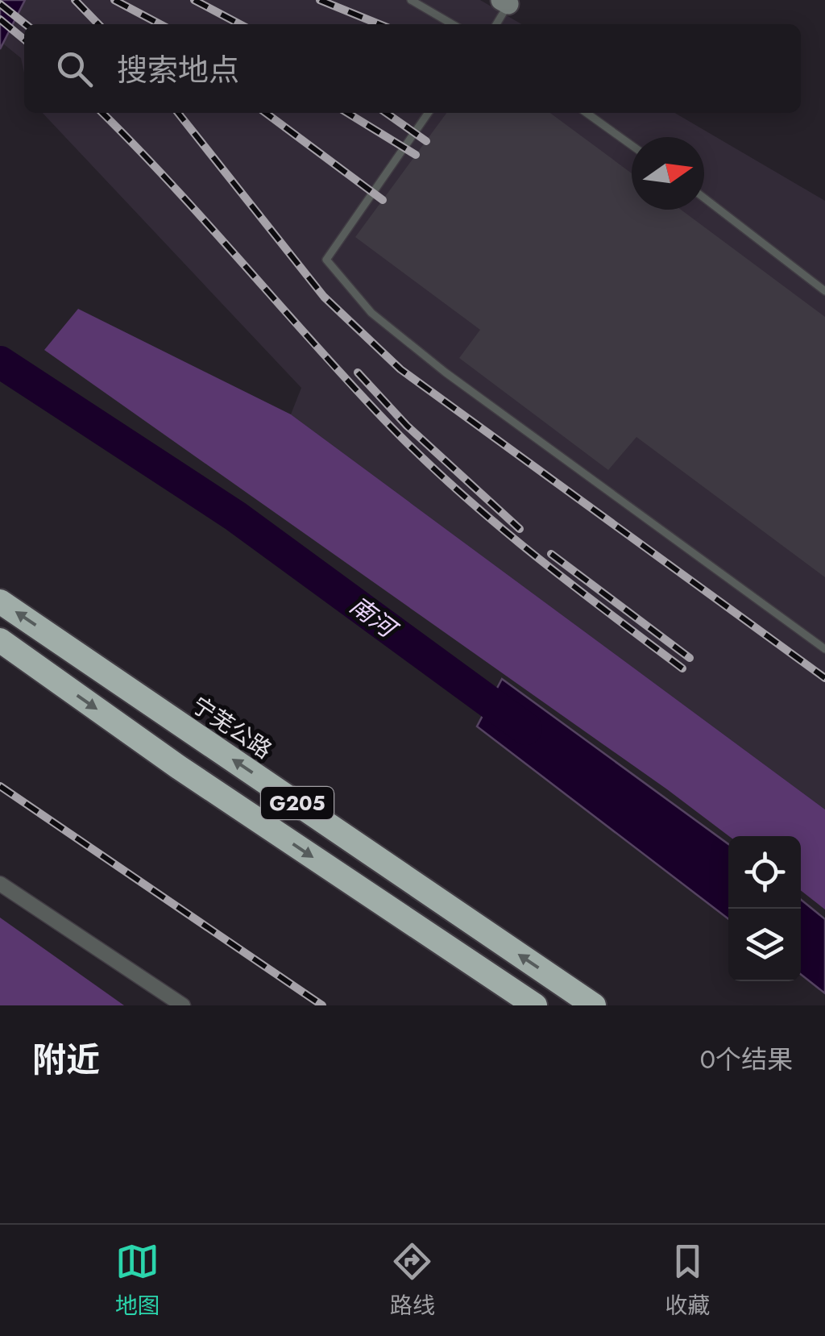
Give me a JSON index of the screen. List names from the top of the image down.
{
  "streets": {
    "highway": ["宁芜公路", "G205"]
  },
  "water": ["南河"],
  "north": "right",
  "page": {
    "search": "搜索地点",
    "heading": ["附近", "0个结果"],
    "nav": ["地图", "路线", "收藏"]
  }
}
